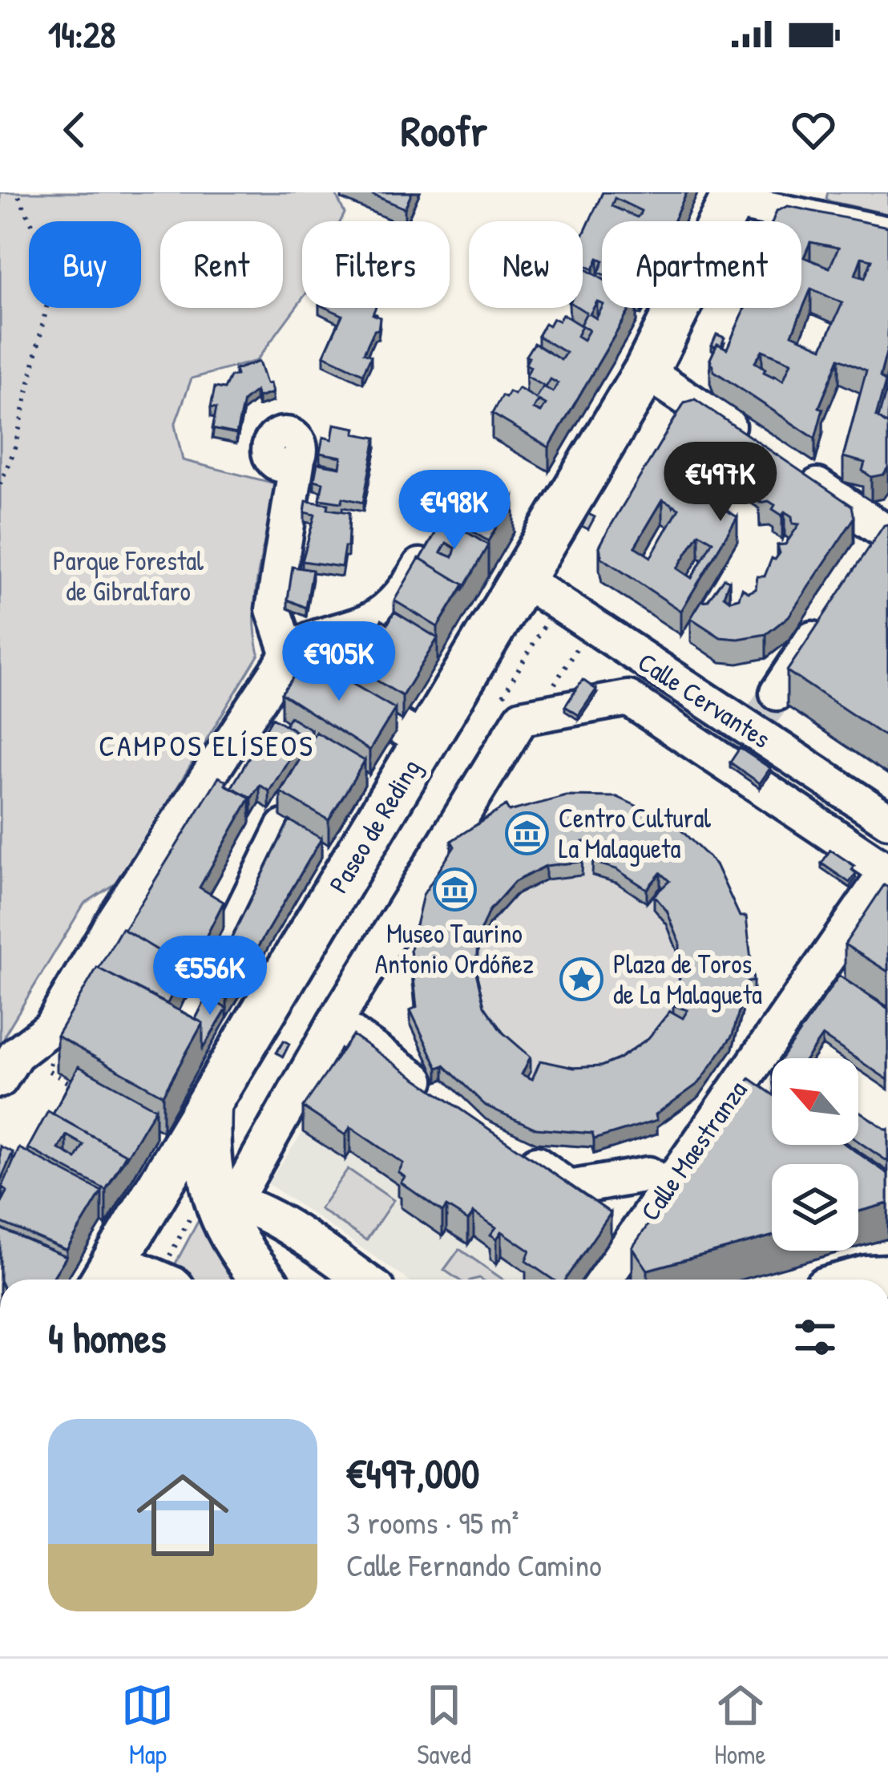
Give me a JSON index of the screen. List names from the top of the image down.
{
  "streets": {
    "main road": ["Paseo de Reding"],
    "street": ["Calle Cervantes", "Calle Maestranza"]
  },
  "crossings": [
    ["Calle Cervantes", "Paseo de Reding"]
  ],
  "districts": ["CAMPOS ELÍSEOS"],
  "parks": ["Parque Forestal de Gibralfaro"],
  "places": {
    "museum": ["Centro Cultural La Malagueta", "Museo Taurino Antonio Ordóñez"],
    "place": ["Plaza de Toros de La Malagueta"]
  },
  "north": "top left",
  "page": {
    "status": "14:28",
    "header": "Roofr",
    "chip": [
      "Buy",
      "Rent",
      "Filters",
      "New",
      "Apartment"
    ],
    "price": [
      "€497K",
      "€498K",
      "€905K",
      "€556K"
    ],
    "heading": "4 homes",
    "list": [
      {
        "name": "€497,000",
        "note": "3 rooms · 95 m² · Calle Fernando Camino"
      }
    ],
    "tabs": ["Map", "Saved", "Home"]
  }
}
